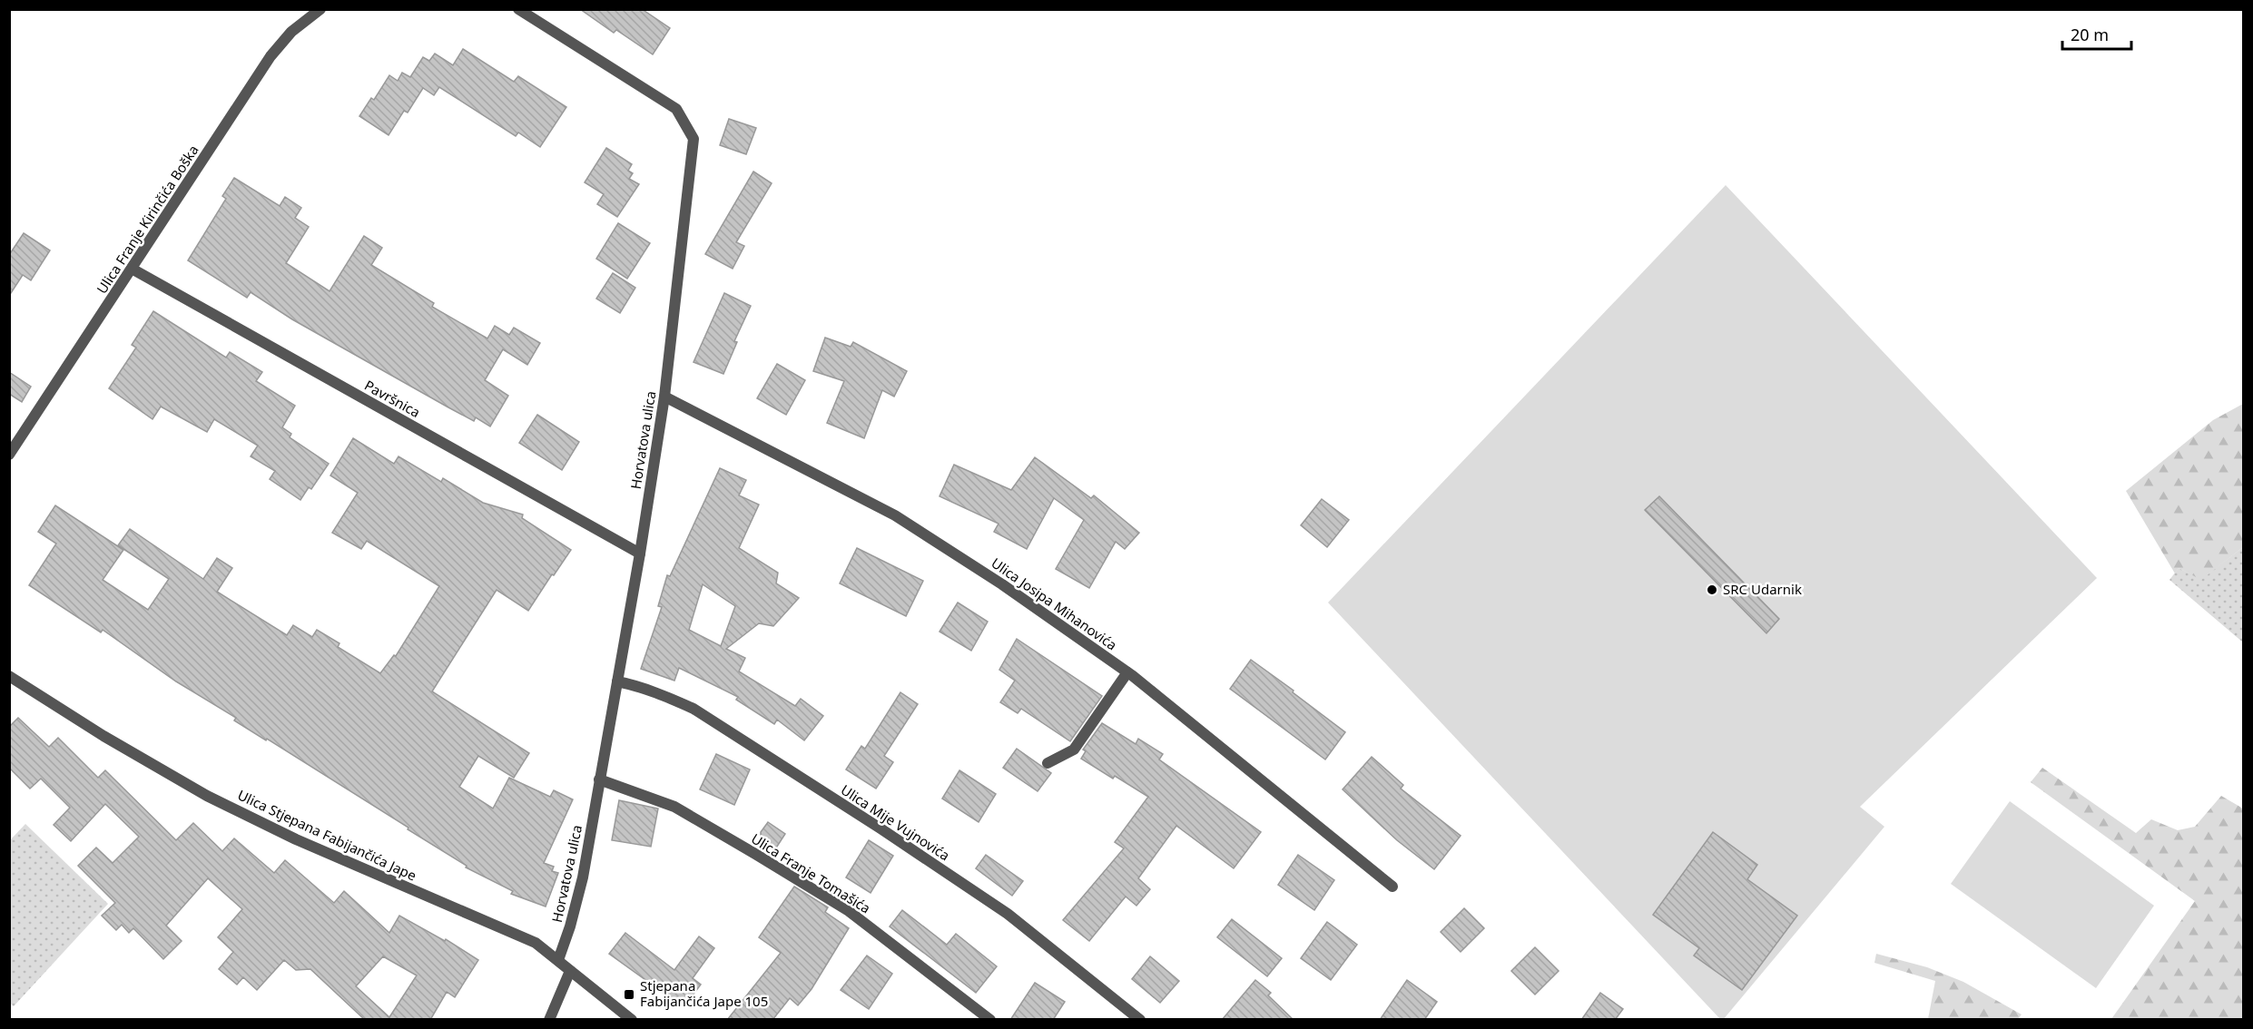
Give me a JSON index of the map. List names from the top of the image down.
{
  "streets": {
    "street": [
      "Ulica Franje Kirinčića Boška",
      "Pavršnica",
      "Horvatova ulica",
      "Ulica Josipa Mihanovića",
      "Ulica Mije Vujnovića",
      "Ulica Stjepana Fabijančića Jape",
      "Ulica Franje Tomašića"
    ]
  },
  "crossings": [
    ["Ulica Franje Kirinčića Boška", "Pavršnica"],
    ["Pavršnica", "Horvatova ulica"],
    ["Horvatova ulica", "Ulica Josipa Mihanovića"],
    ["Horvatova ulica", "Ulica Mije Vujnovića"],
    ["Horvatova ulica", "Ulica Stjepana Fabijančića Jape"],
    ["Horvatova ulica", "Ulica Franje Tomašića"]
  ],
  "places": {
    "other": ["SRC Udarnik"],
    "transit": ["Stjepana Fabijančića Jape 105"]
  },
  "scale_bar": "20 m"
}
